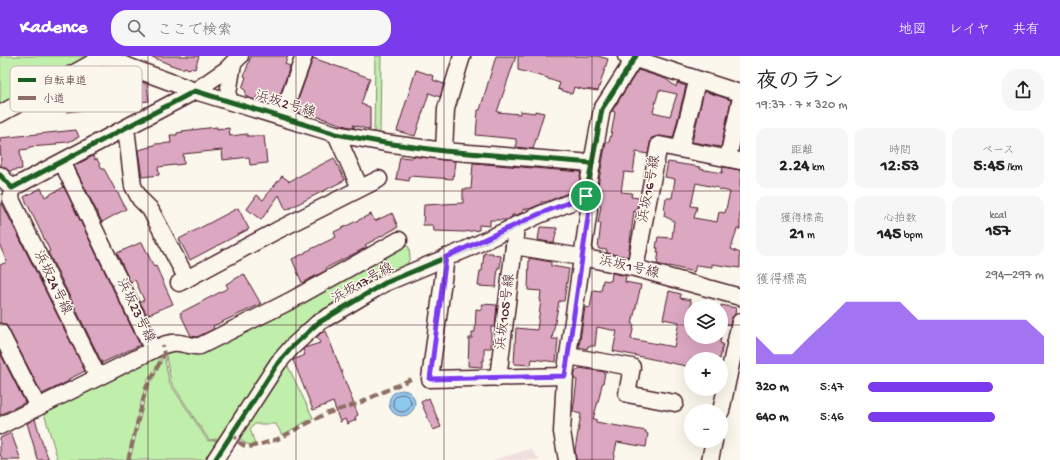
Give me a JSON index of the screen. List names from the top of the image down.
{
  "streets": {
    "street": [
      "浜坂2号線",
      "浜坂16号線",
      "浜坂1号線",
      "浜坂24号線",
      "浜坂17号線",
      "浜坂23号線",
      "浜坂105号線"
    ]
  },
  "crossings": [
    ["浜坂16号線", "浜坂1号線"],
    ["浜坂1号線", "浜坂105号線"],
    ["浜坂24号線", "浜坂23号線"]
  ],
  "legend": ["自転車道", "小道"],
  "page": {
    "header": "Kadence",
    "search": "ここで検索",
    "nav": ["地図", "レイヤ", "共有"],
    "heading": ["夜のラン", "19:37 · 7 × 320 m"],
    "stats": [
      ["距離", "2.24 km"],
      ["時間", "12:53"],
      ["ペース", "5:45 /km"],
      ["獲得標高", "21 m"],
      ["心拍数", "145 bpm"],
      ["kcal", "157"]
    ],
    "chart": ["獲得標高", "294–297 m"],
    "map_buttons": ["+", "−"],
    "list": [
      {
        "name": "320 m",
        "note": "5:47"
      },
      {
        "name": "640 m",
        "note": "5:46"
      }
    ]
  }
}
